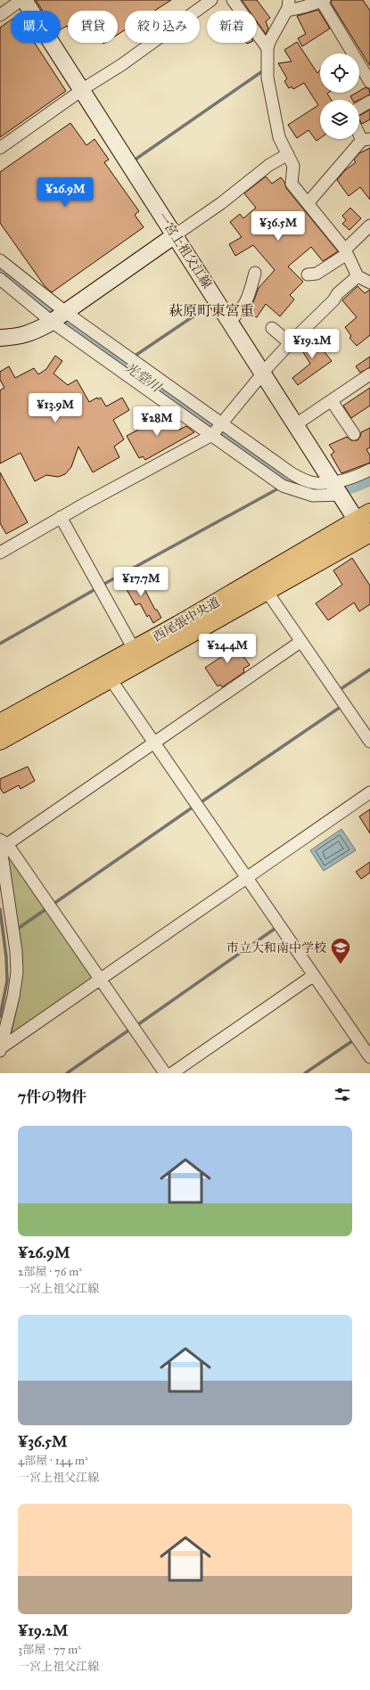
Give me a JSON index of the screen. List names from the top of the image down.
{
  "streets": {
    "main road": ["一宮上祖父江線", "西尾張中央道"]
  },
  "crossings": [
    ["一宮上祖父江線", "西尾張中央道"]
  ],
  "districts": ["萩原町東宮重"],
  "water": ["光堂川"],
  "places": {
    "school or university": ["市立大和南中学校"]
  },
  "page": {
    "chip": [
      "購入",
      "賃貸",
      "絞り込み",
      "新着"
    ],
    "price": [
      "¥26.9M",
      "¥36.5M",
      "¥19.2M",
      "¥13.9M",
      "¥28M",
      "¥17.7M",
      "¥24.4M"
    ],
    "heading": "7件の物件",
    "list": [
      {
        "name": "¥26.9M",
        "note": "2部屋 · 76 m² · 一宮上祖父江線"
      },
      {
        "name": "¥36.5M",
        "note": "4部屋 · 144 m² · 一宮上祖父江線"
      },
      {
        "name": "¥19.2M",
        "note": "3部屋 · 77 m² · 一宮上祖父江線"
      }
    ]
  }
}
